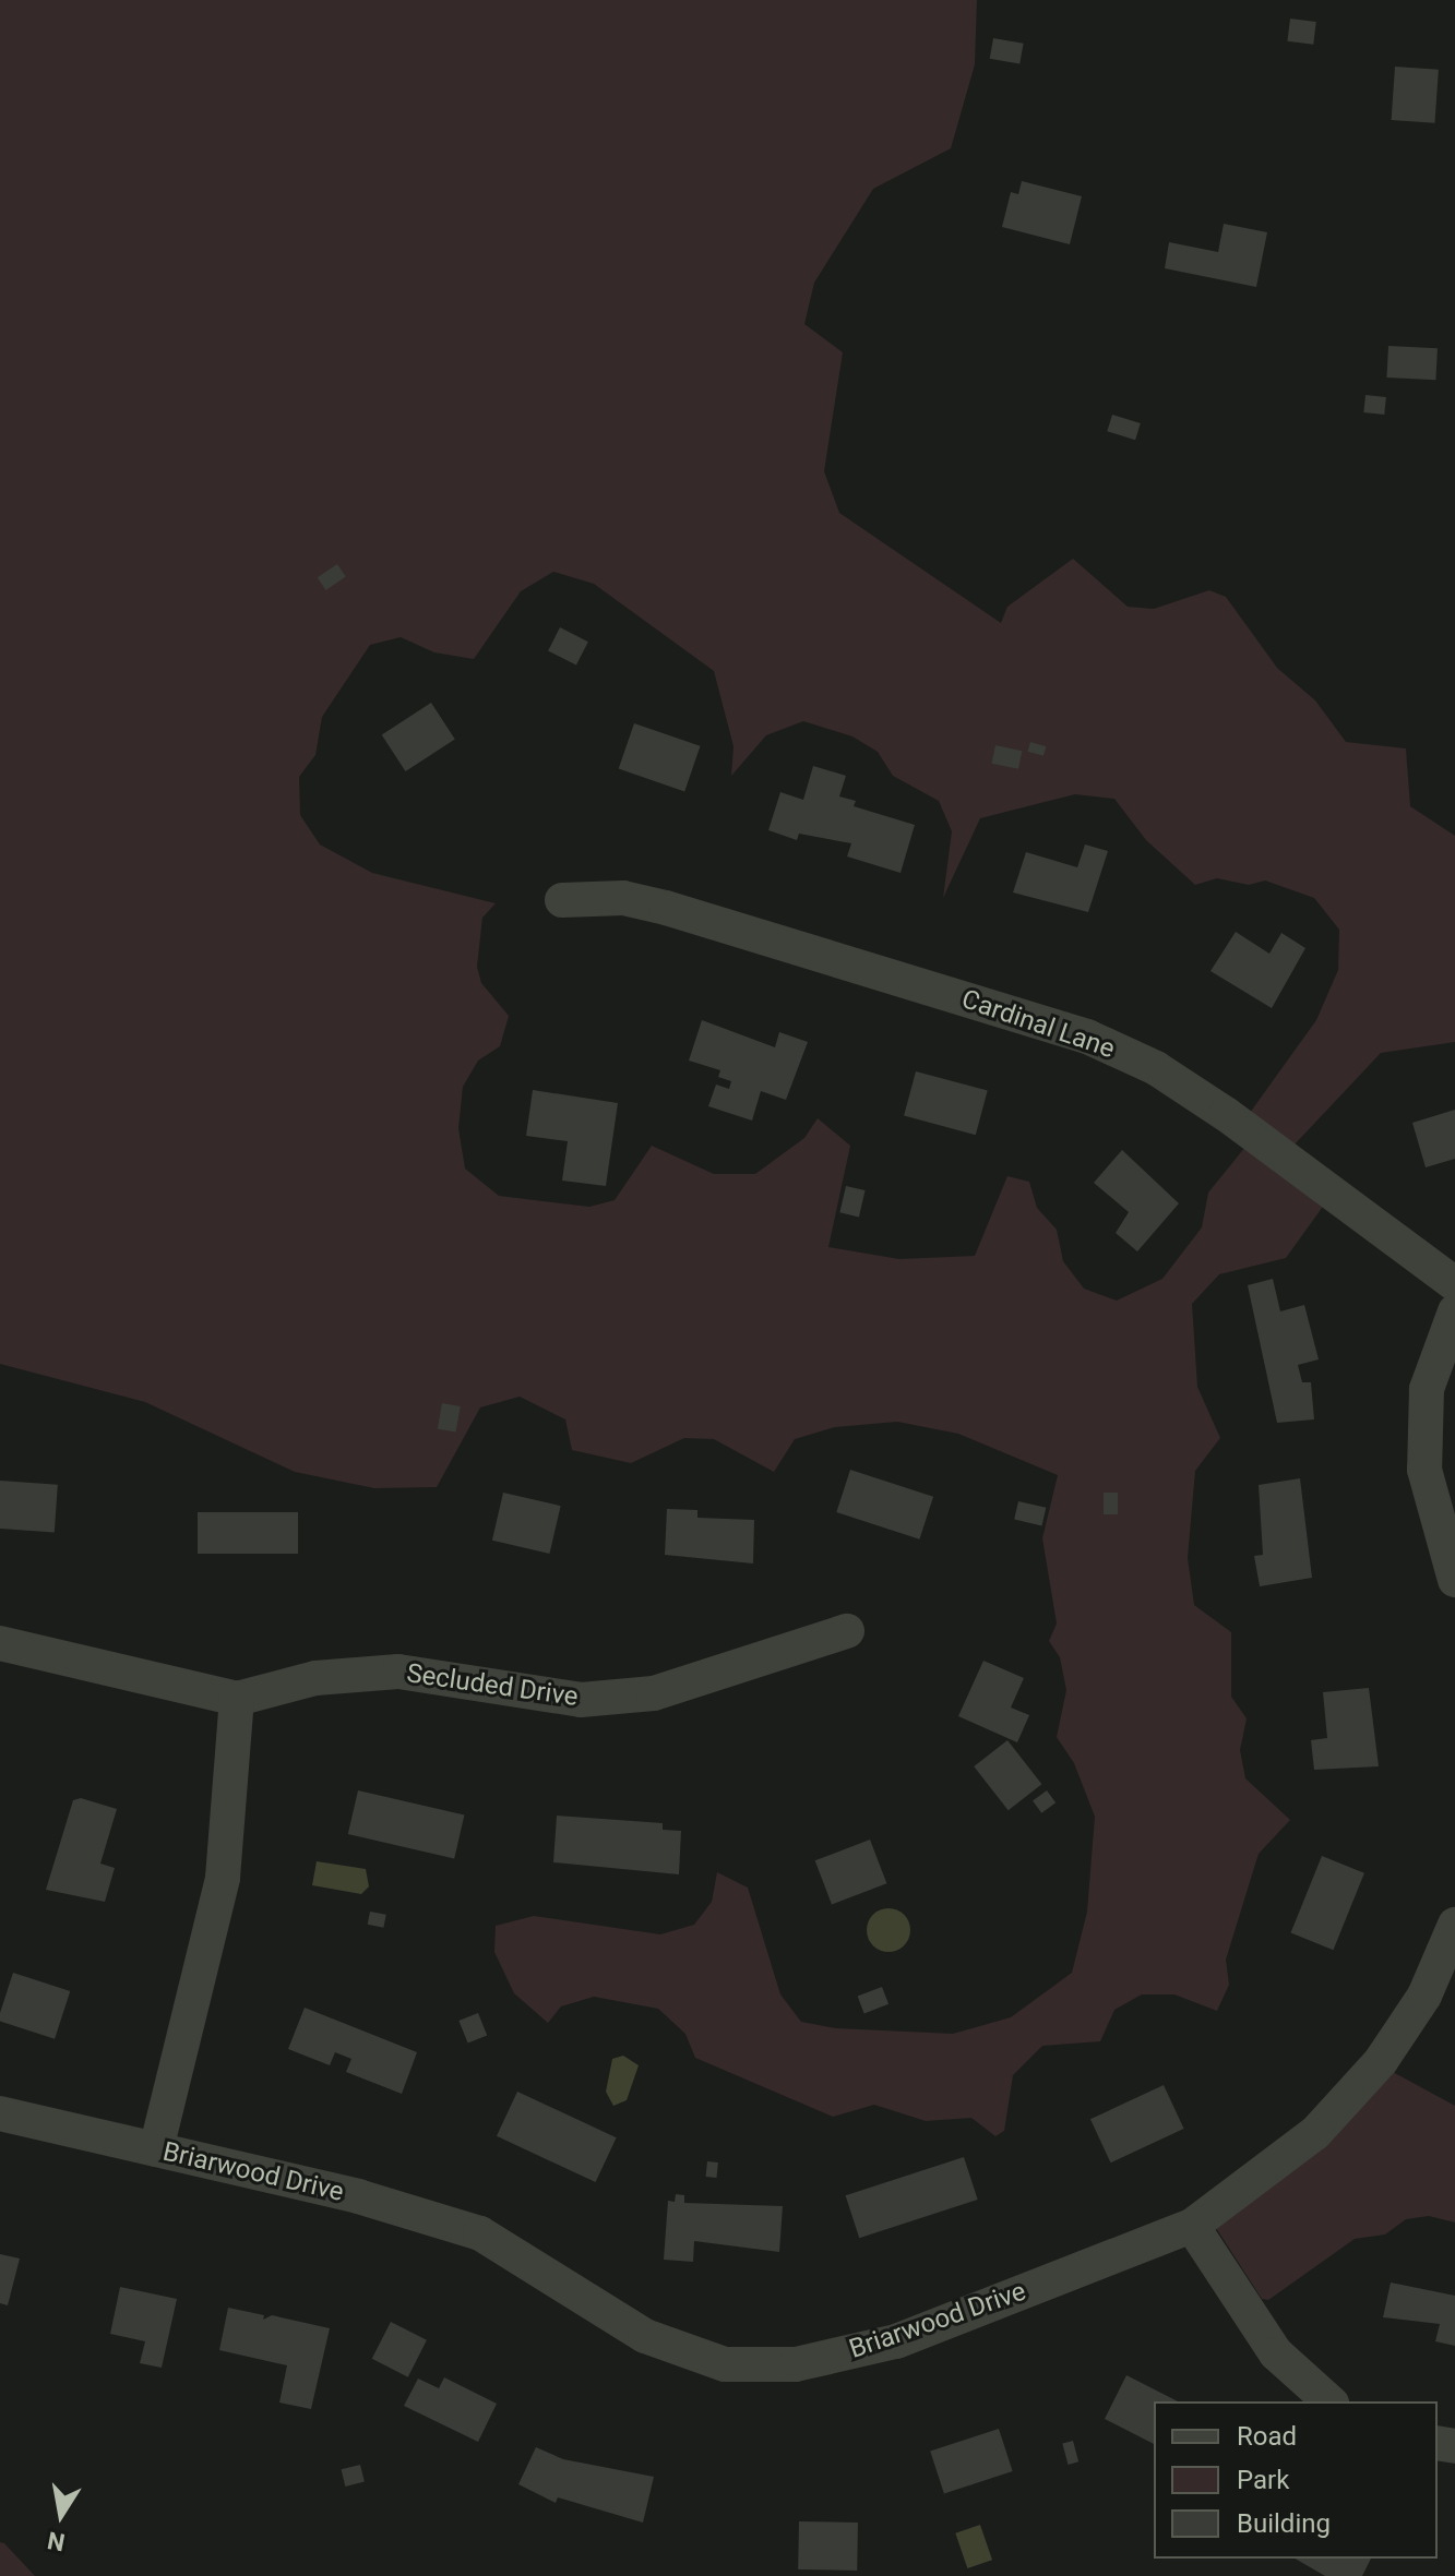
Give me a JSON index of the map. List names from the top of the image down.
{
  "streets": {
    "street": ["Cardinal Lane", "Secluded Drive", "Briarwood Drive"]
  },
  "legend": ["Road", "Park", "Building"],
  "north": "bottom"
}
